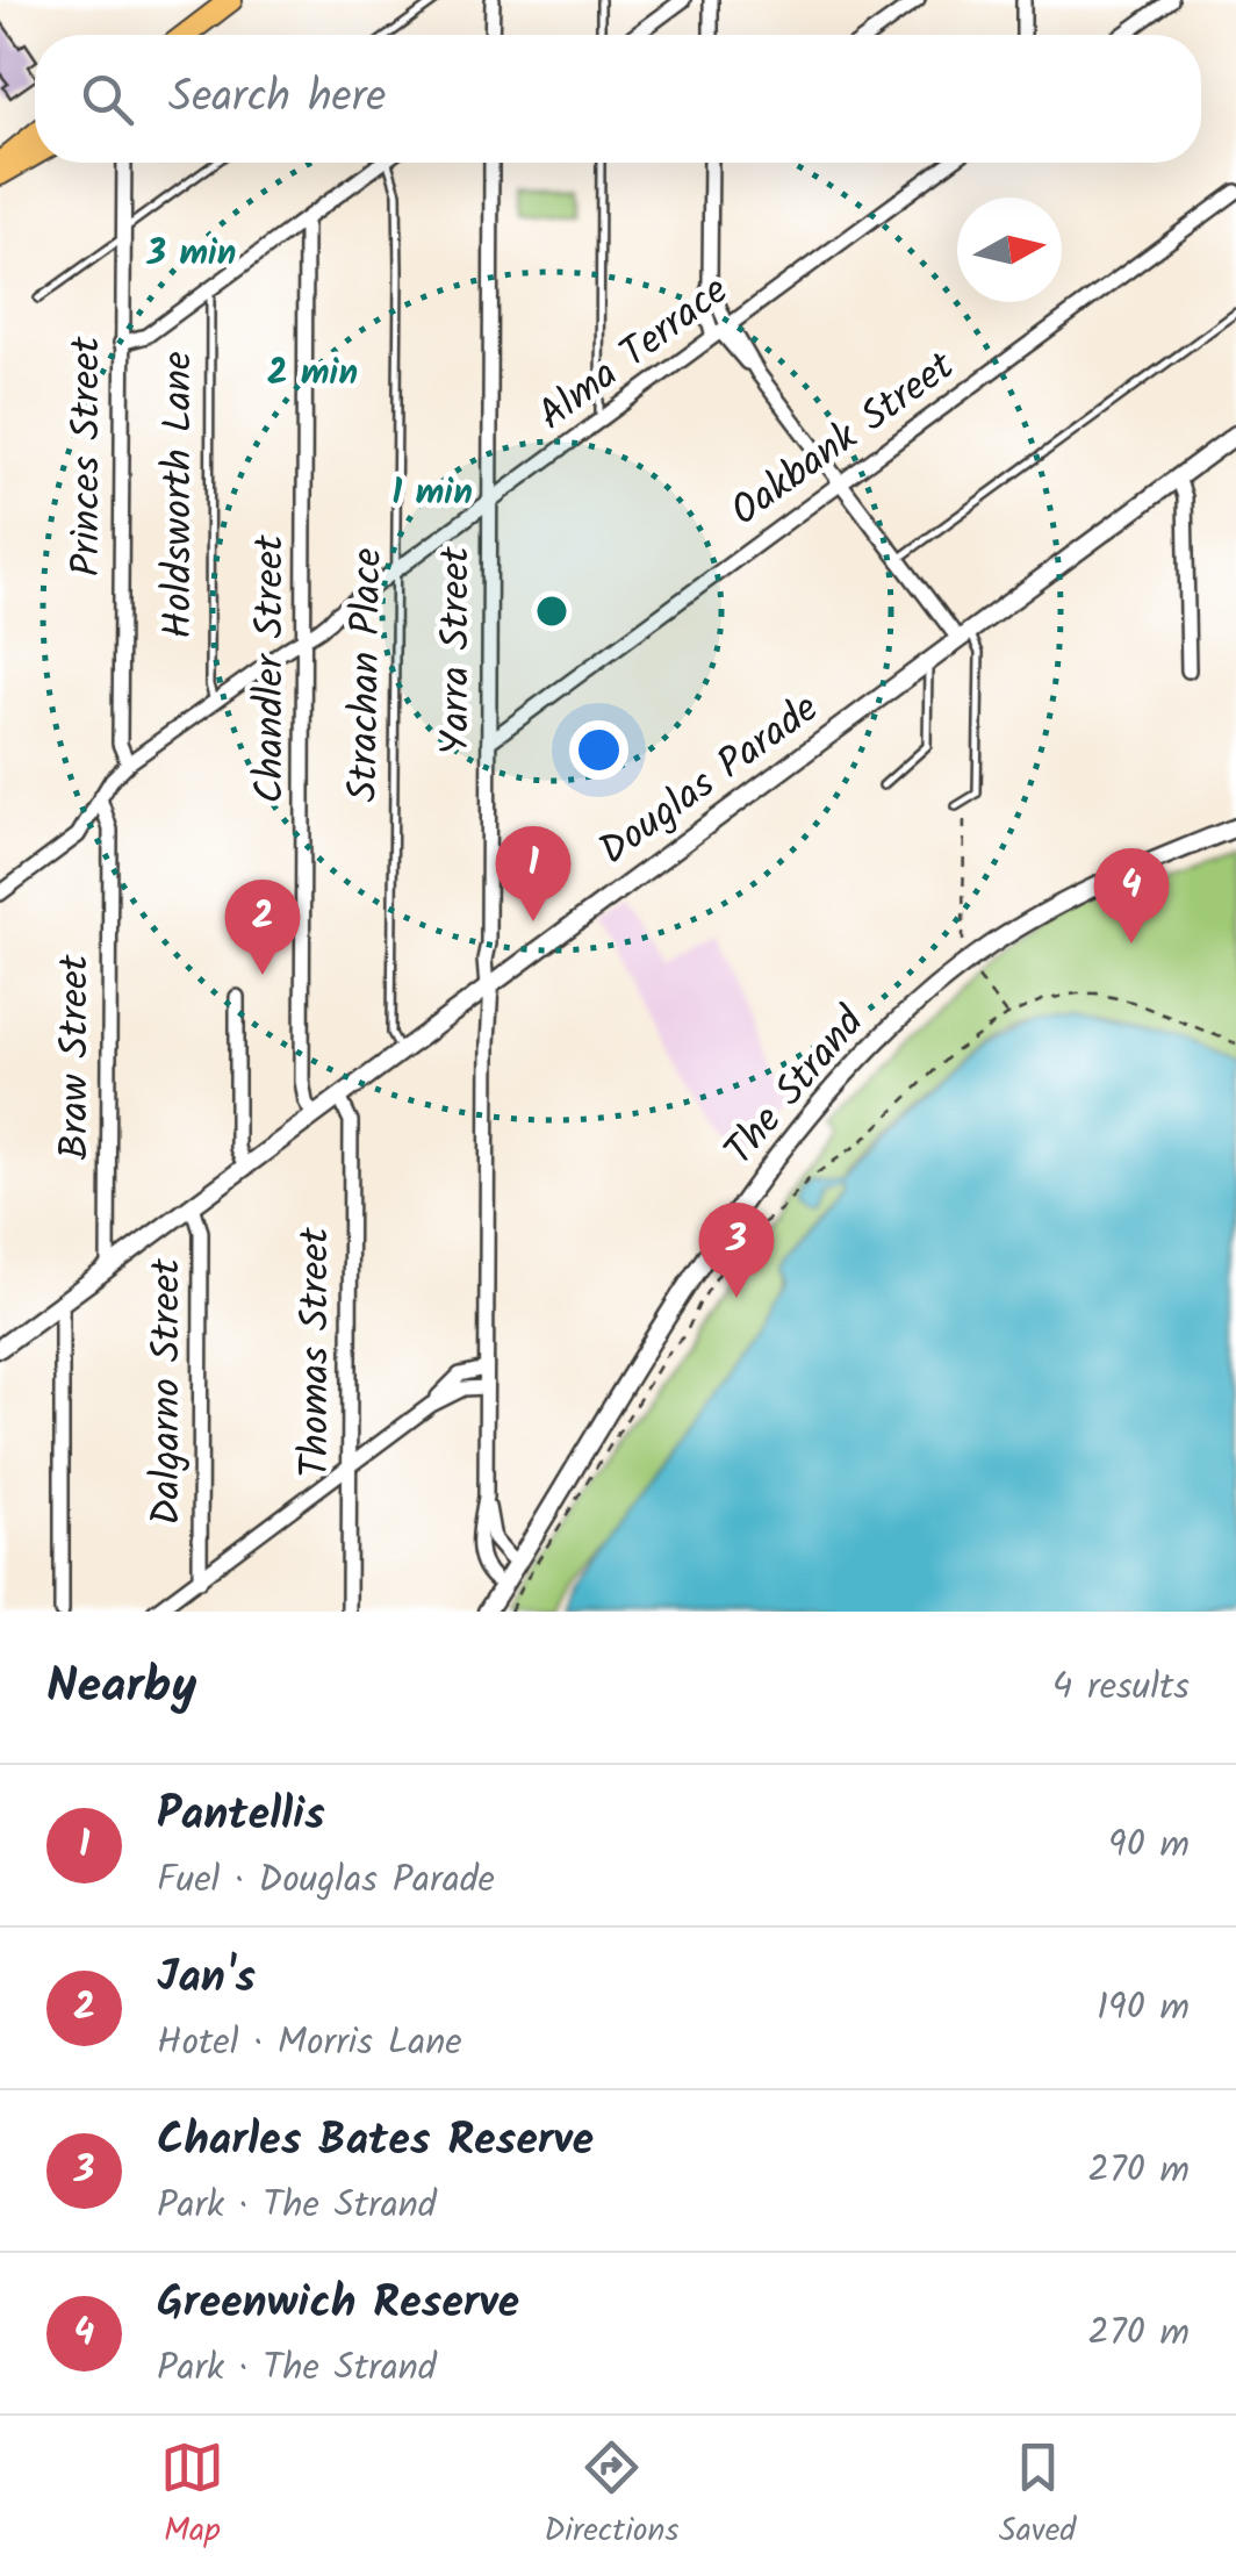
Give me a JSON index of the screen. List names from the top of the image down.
{
  "streets": {
    "street": [
      "Alma Terrace",
      "Oakbank Street",
      "Princes Street",
      "Yarra Street",
      "Chandler Street",
      "Douglas Parade",
      "Braw Street",
      "The Strand",
      "Thomas Street",
      "Dalgarno Street"
    ],
    "lane": ["Holdsworth Lane", "Strachan Place"]
  },
  "crossings": [
    ["Alma Terrace", "Princes Street"],
    ["Alma Terrace", "Holdsworth Lane"],
    ["Alma Terrace", "Yarra Street"],
    ["Alma Terrace", "Chandler Street"],
    ["Alma Terrace", "Strachan Place"],
    ["Alma Terrace", "Braw Street"],
    ["Oakbank Street", "Yarra Street"],
    ["Yarra Street", "Douglas Parade"],
    ["Yarra Street", "The Strand"],
    ["Chandler Street", "Douglas Parade"],
    ["Strachan Place", "Douglas Parade"],
    ["Douglas Parade", "Braw Street"],
    ["Douglas Parade", "Thomas Street"],
    ["Douglas Parade", "Dalgarno Street"]
  ],
  "north": "right",
  "page": {
    "search": "Search here",
    "pins": [
      "1",
      "4",
      "2",
      "3"
    ],
    "heading": ["Nearby", "4 results"],
    "list": [
      {
        "mark": "1",
        "name": "Pantellis",
        "note": "Fuel · Douglas Parade",
        "value": "90 m"
      },
      {
        "mark": "2",
        "name": "Jan's",
        "note": "Hotel · Morris Lane",
        "value": "190 m"
      },
      {
        "mark": "3",
        "name": "Charles Bates Reserve",
        "note": "Park · The Strand",
        "value": "270 m"
      },
      {
        "mark": "4",
        "name": "Greenwich Reserve",
        "note": "Park · The Strand",
        "value": "270 m"
      }
    ],
    "nav": ["Map", "Directions", "Saved"]
  },
  "rings": ["3 min", "2 min", "1 min"]
}
